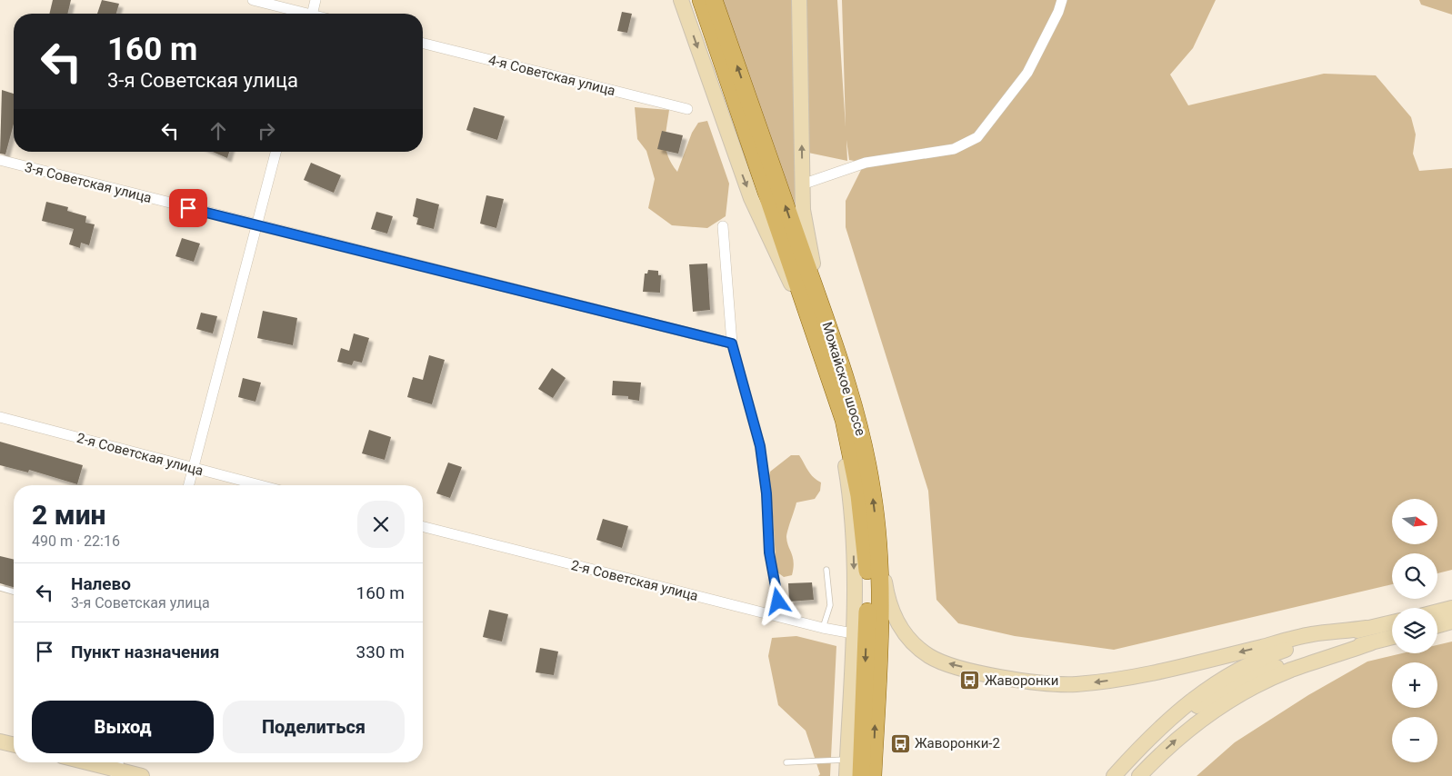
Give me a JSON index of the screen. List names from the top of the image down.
{
  "streets": {
    "main road": ["Можайское шоссе"],
    "street": ["4-я Советская улица", "3-я Советская улица", "2-я Советская улица"]
  },
  "places": {
    "bus stop": ["Жаворонки", "Жаворонки-2"]
  },
  "north": "right",
  "page": {
    "turn": ["160 m", "3-я Советская улица"],
    "heading": ["2 мин", "490 m · 22:16"],
    "map_buttons": ["+", "−"],
    "list": [
      {
        "name": "Налево",
        "note": "3-я Советская улица",
        "value": "160 m"
      },
      {
        "name": "Пункт назначения",
        "value": "330 m"
      }
    ],
    "buttons": ["Выход", "Поделиться"]
  }
}
